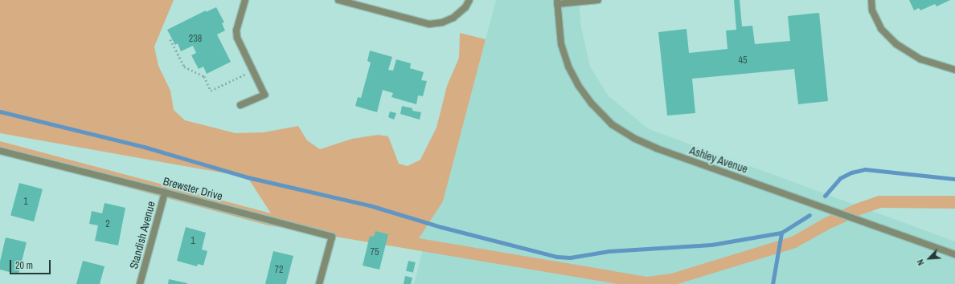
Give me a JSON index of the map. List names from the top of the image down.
{
  "streets": {
    "street": ["Ashley Avenue", "Brewster Drive", "Standish Avenue"]
  },
  "crossings": [
    ["Brewster Drive", "Standish Avenue"]
  ],
  "house_numbers": [
    "238",
    "45",
    "1",
    "2",
    "1",
    "75",
    "72"
  ],
  "scale_bar": "20 m",
  "north": "bottom left"
}
